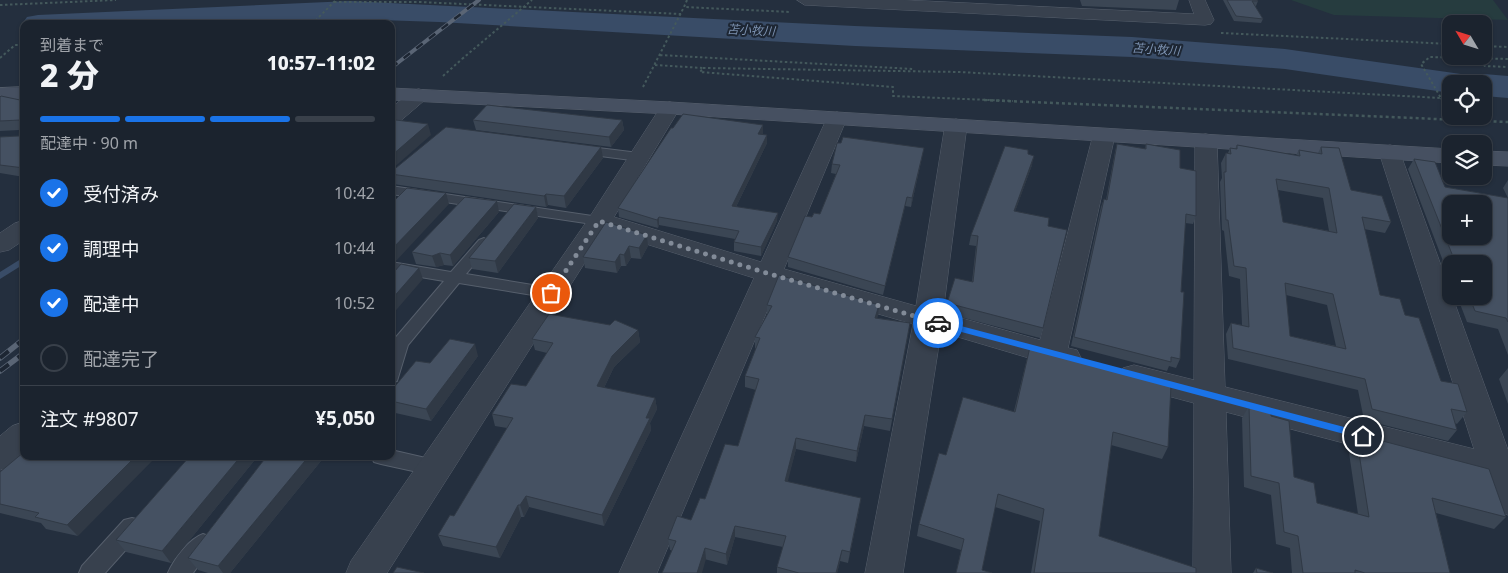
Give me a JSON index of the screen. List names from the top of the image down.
{
  "water": ["苫小牧川"],
  "north": "top left",
  "page": {
    "map_buttons": ["+", "−"],
    "heading": ["2 分", "到着まで", "10:57–11:02"],
    "panel": ["注文 #9807", "¥5,050"],
    "bar": "配達中 · 90 m",
    "list": [
      ["受付済み", "10:42"],
      ["調理中", "10:44"],
      ["配達中", "10:52"],
      "配達完了"
    ]
  }
}
